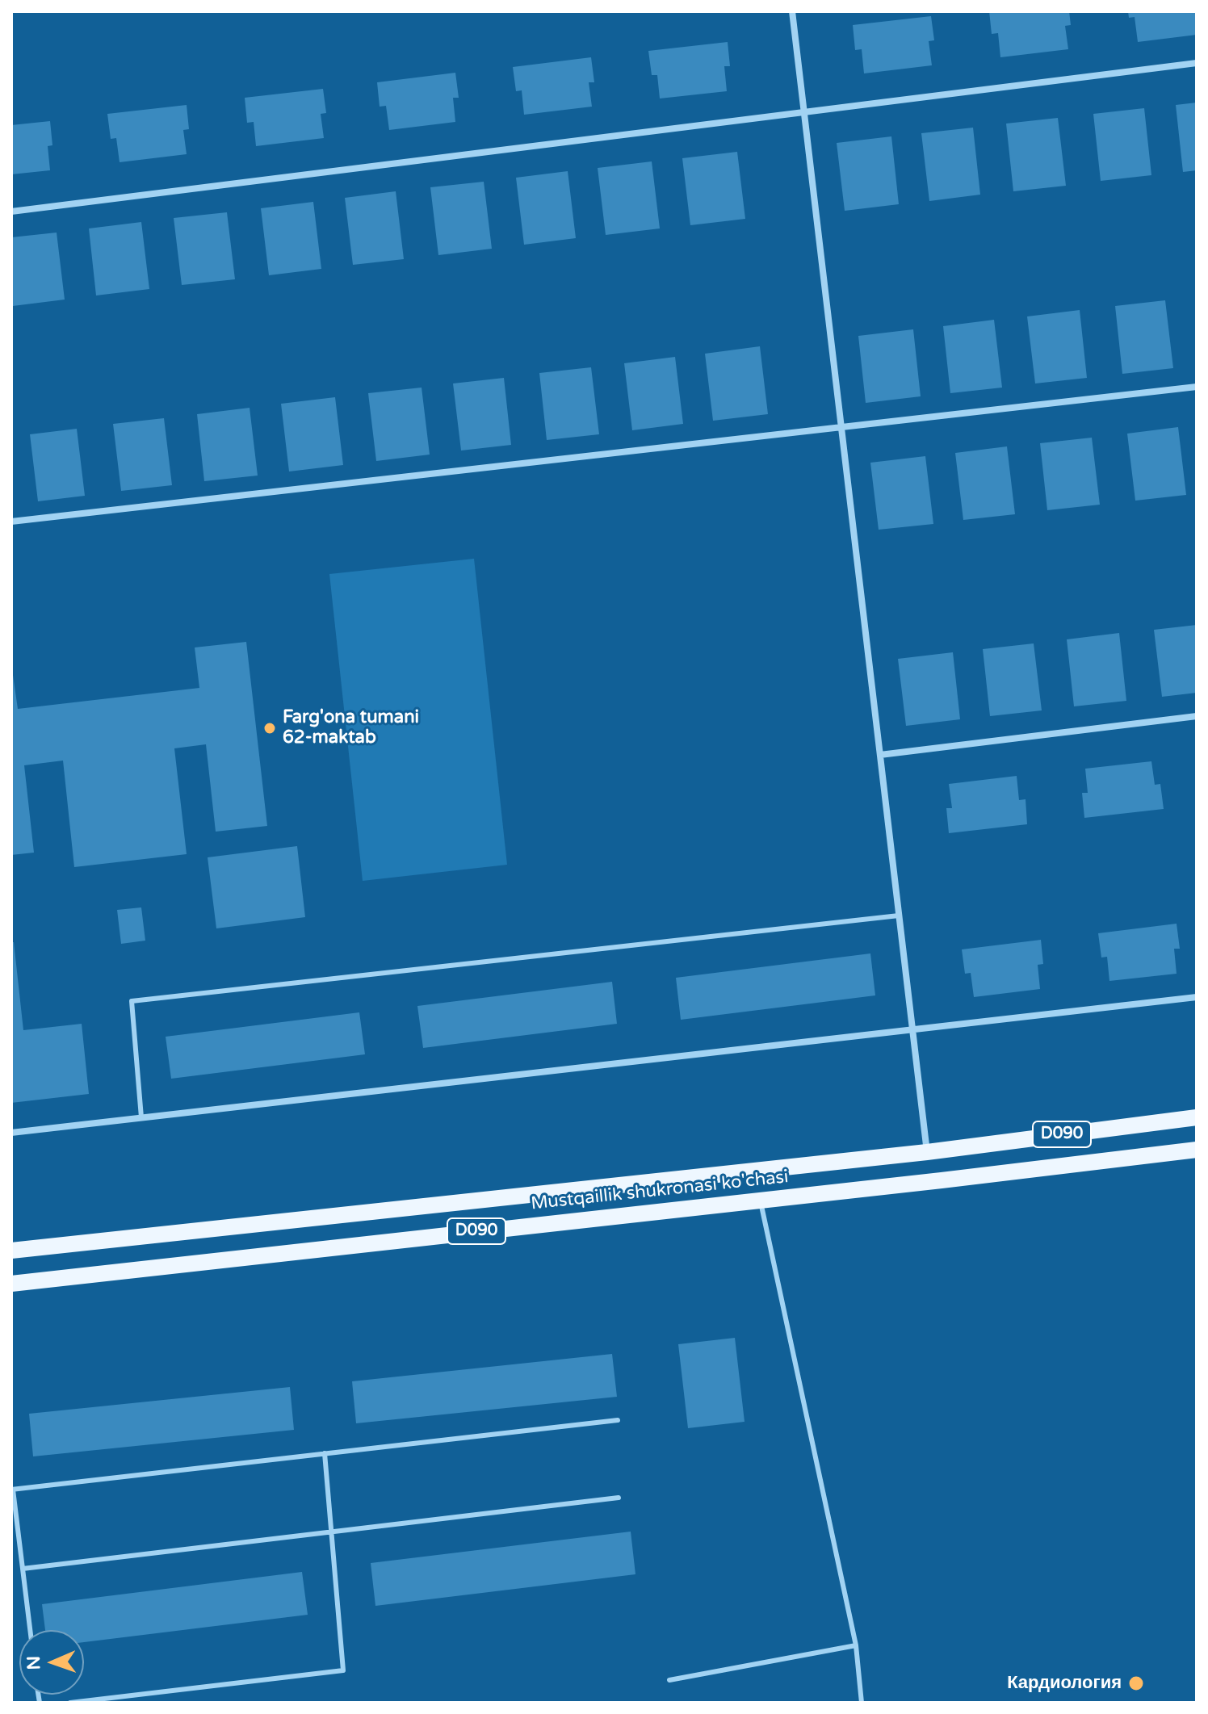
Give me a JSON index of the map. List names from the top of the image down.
{
  "streets": {
    "main road": ["D090", "Mustqaillik shukronasi ko'chasi"]
  },
  "places": ["Farg'ona tumani 62-maktab", "Кардиология"],
  "north": "left"
}
